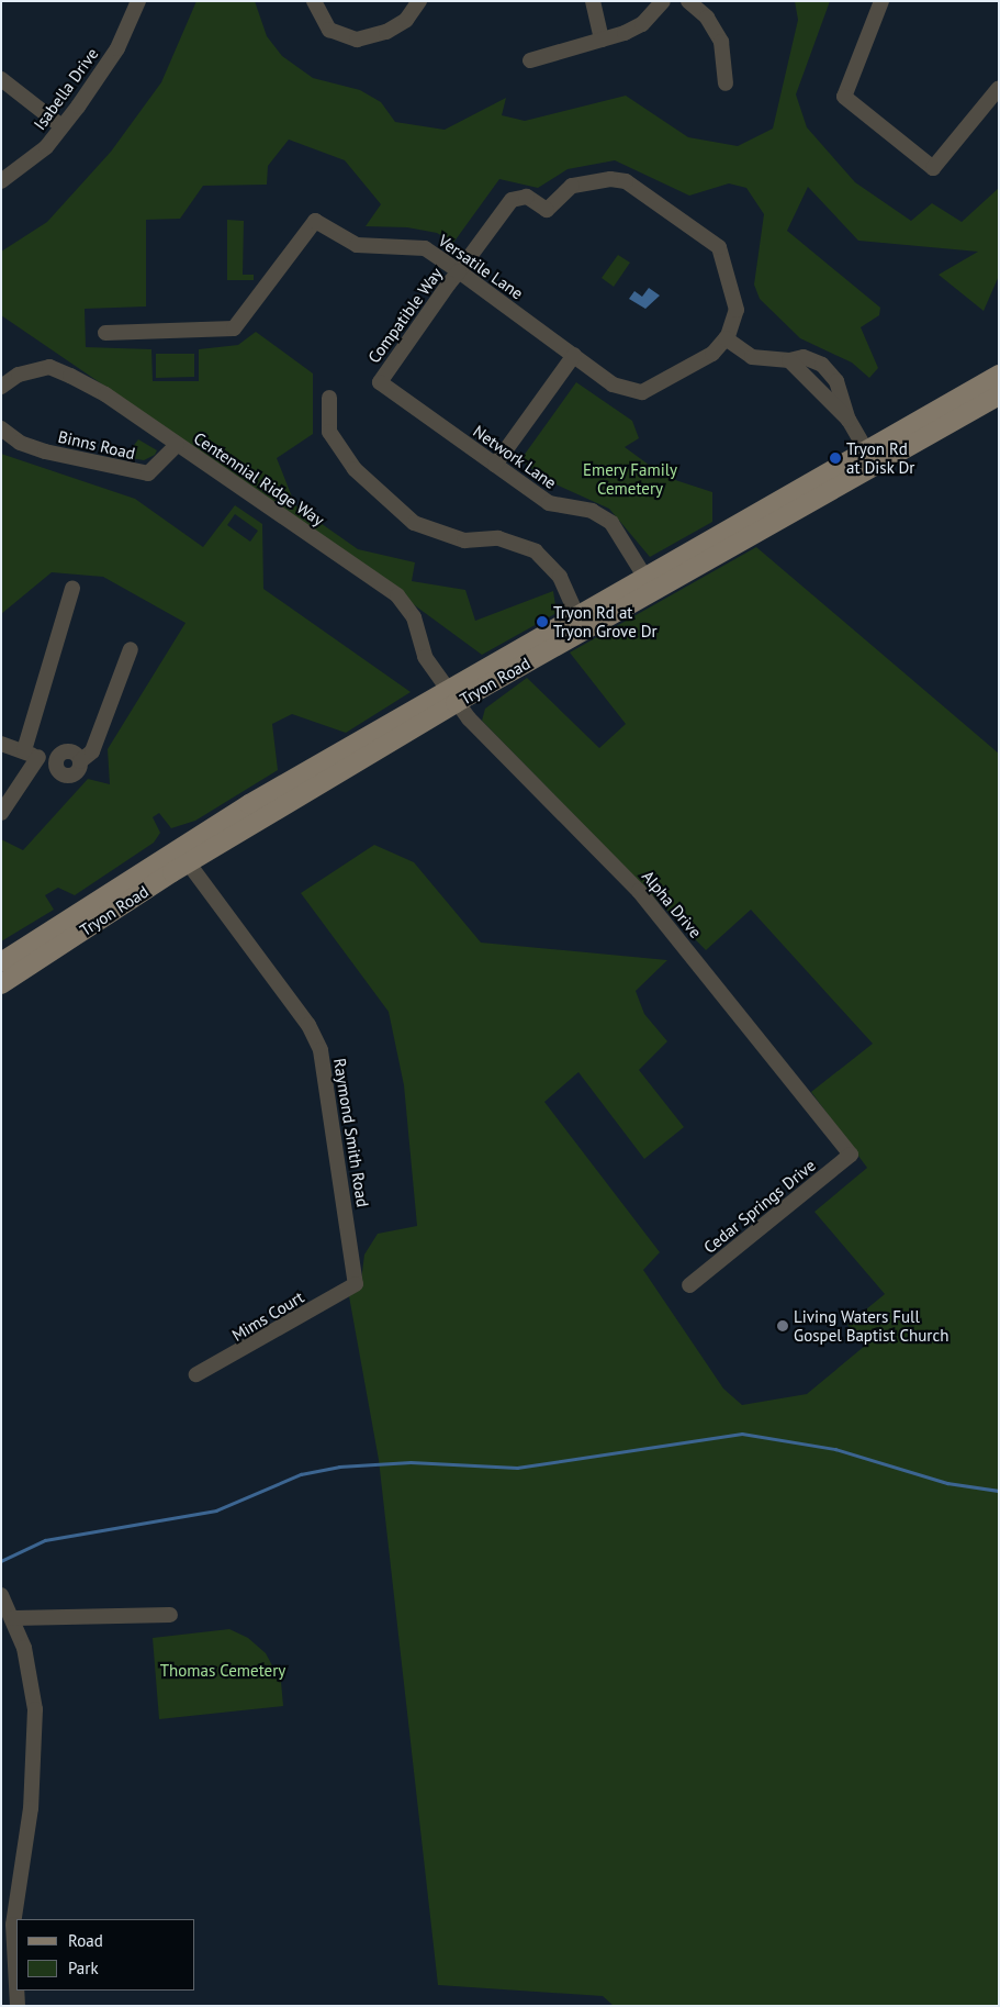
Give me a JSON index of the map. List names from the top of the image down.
{
  "streets": {
    "main road": ["Tryon Road"],
    "street": [
      "Isabella Drive",
      "Versatile Lane",
      "Compatible Way",
      "Binns Road",
      "Network Lane",
      "Centennial Ridge Way",
      "Alpha Drive",
      "Raymond Smith Road",
      "Cedar Springs Drive",
      "Mims Court"
    ]
  },
  "crossings": [
    ["Versatile Lane", "Compatible Way"],
    ["Compatible Way", "Network Lane"],
    ["Binns Road", "Centennial Ridge Way"],
    ["Network Lane", "Tryon Road"],
    ["Centennial Ridge Way", "Tryon Road"],
    ["Centennial Ridge Way", "Alpha Drive"],
    ["Tryon Road", "Alpha Drive"],
    ["Tryon Road", "Raymond Smith Road"],
    ["Alpha Drive", "Cedar Springs Drive"],
    ["Raymond Smith Road", "Mims Court"]
  ],
  "parks": ["Emery Family Cemetery", "Thomas Cemetery"],
  "places": ["Tryon Rd at Disk Dr", "Tryon Rd at Tryon Grove Dr", "Living Waters Full Gospel Baptist Church"],
  "legend": ["Road", "Park"]
}
